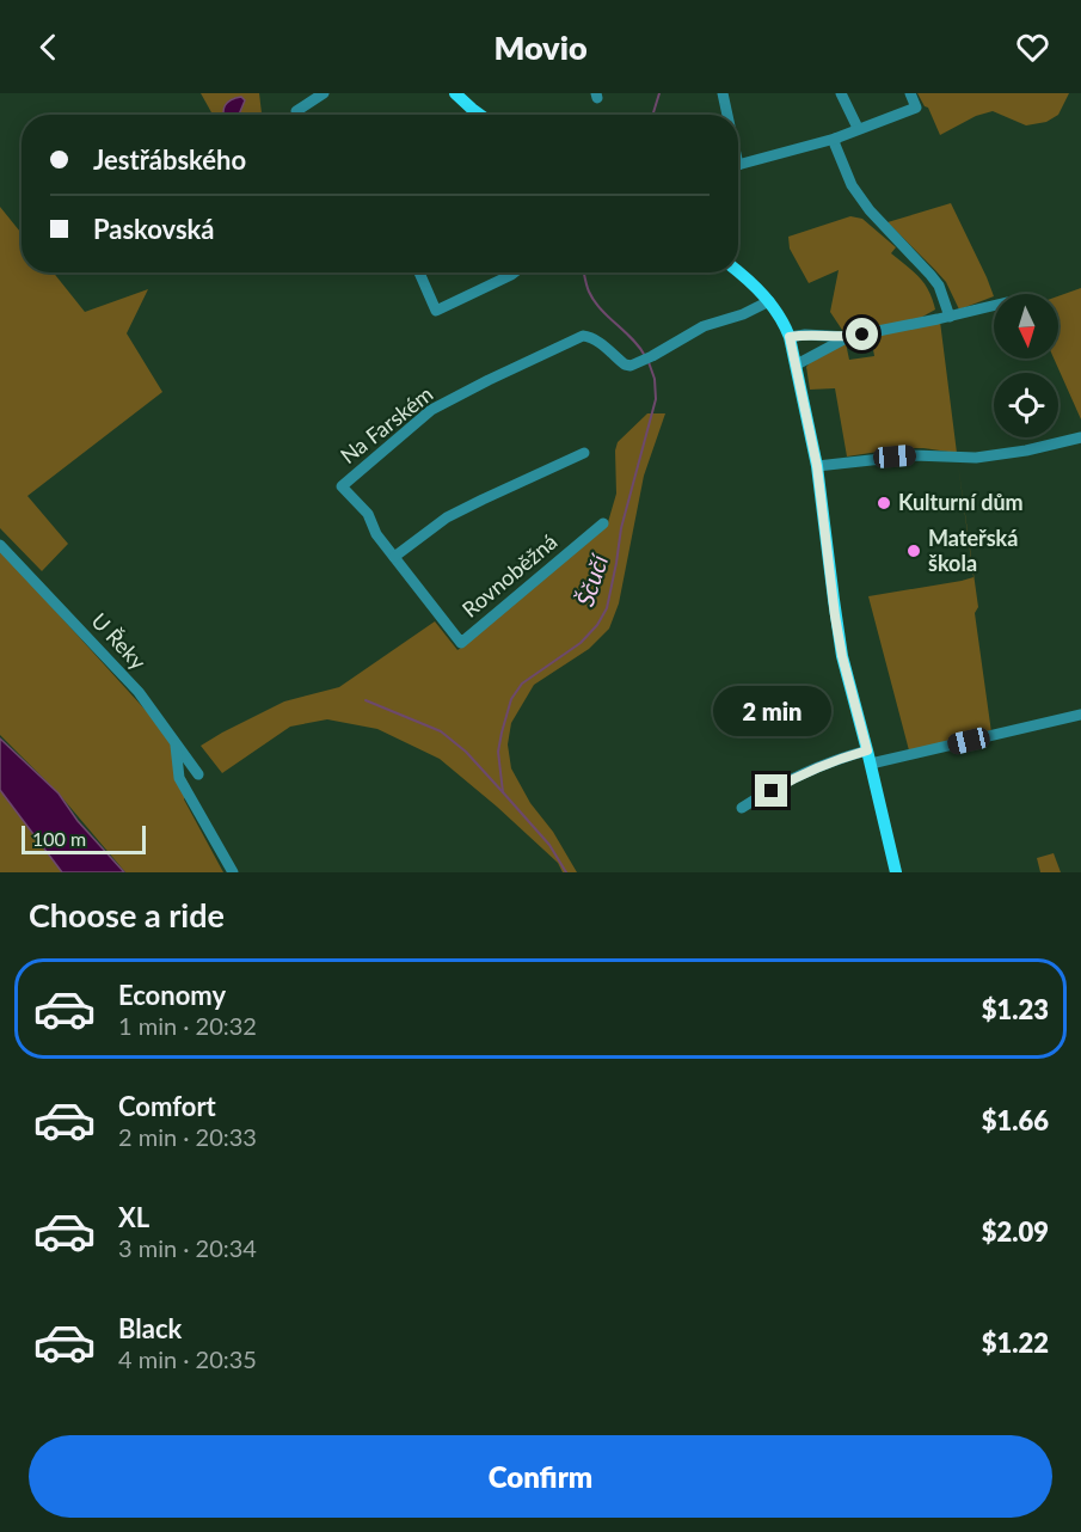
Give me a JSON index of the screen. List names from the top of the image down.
{
  "streets": {
    "street": ["Na Farském", "Rovnoběžná", "U Řeky"]
  },
  "crossings": [
    ["Na Farském", "Rovnoběžná"]
  ],
  "water": ["Ščučí"],
  "places": ["Kulturní dům", "Mateřská škola"],
  "scale_bar": "100 m",
  "north": "bottom",
  "page": {
    "header": "Movio",
    "banner": ["Jestřábského", "Paskovská"],
    "bubble": "2 min",
    "scale": "100 m",
    "heading": "Choose a ride",
    "list": [
      {
        "name": "Economy",
        "note": "1 min · 20:32",
        "value": "$1.23"
      },
      {
        "name": "Comfort",
        "note": "2 min · 20:33",
        "value": "$1.66"
      },
      {
        "name": "XL",
        "note": "3 min · 20:34",
        "value": "$2.09"
      },
      {
        "name": "Black",
        "note": "4 min · 20:35",
        "value": "$1.22"
      }
    ],
    "buttons": "Confirm"
  }
}
